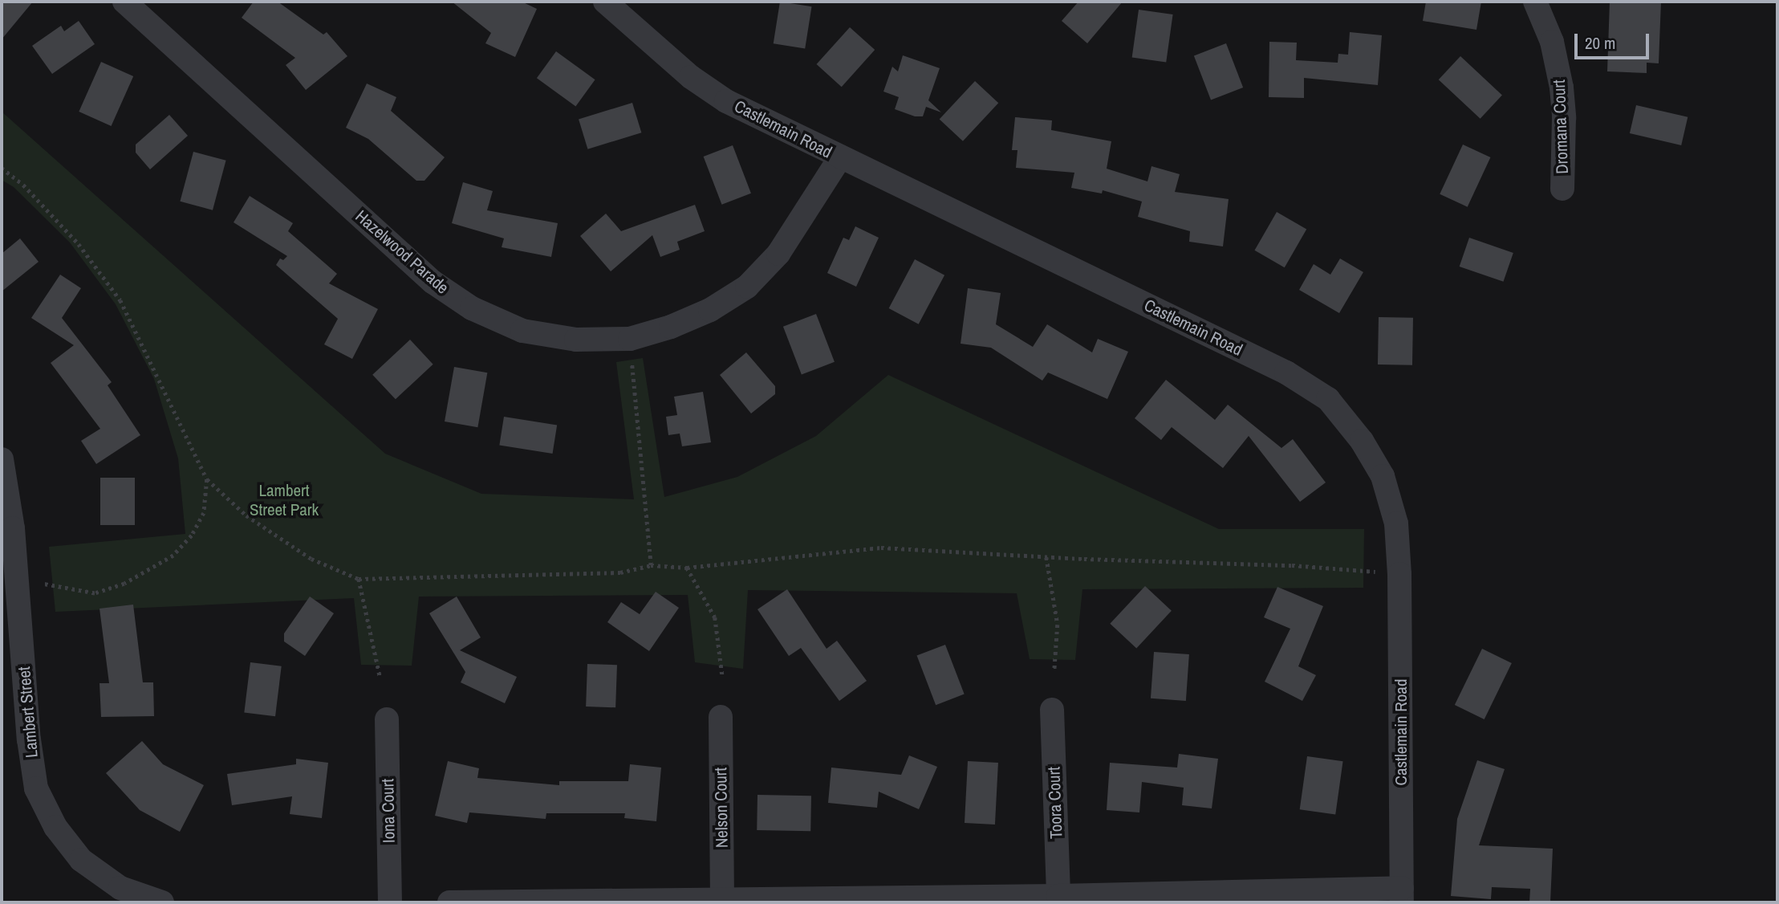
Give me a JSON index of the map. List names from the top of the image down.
{
  "streets": {
    "street": [
      "Dromana Court",
      "Castlemain Road",
      "Hazelwood Parade",
      "Lambert Street",
      "Toora Court",
      "Nelson Court",
      "Iona Court"
    ]
  },
  "crossings": [
    ["Castlemain Road", "Hazelwood Parade"]
  ],
  "parks": ["Lambert Street Park"],
  "scale_bar": "20 m"
}
